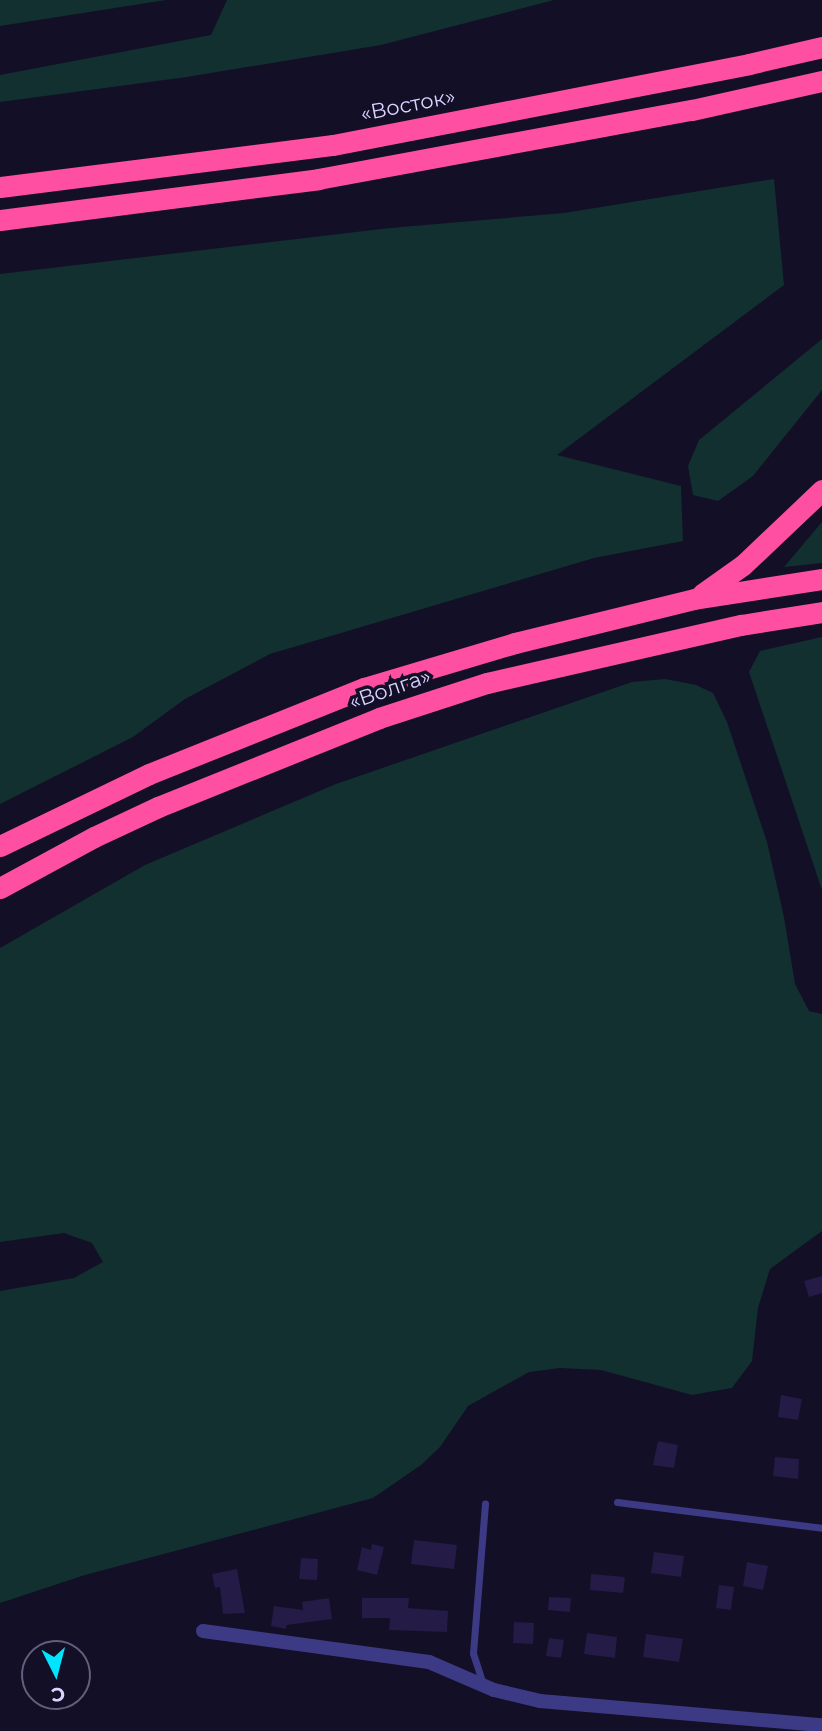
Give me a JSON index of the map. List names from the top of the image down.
{
  "streets": {
    "highway": ["«Восток»", "«Волга»"]
  },
  "north": "bottom"
}
